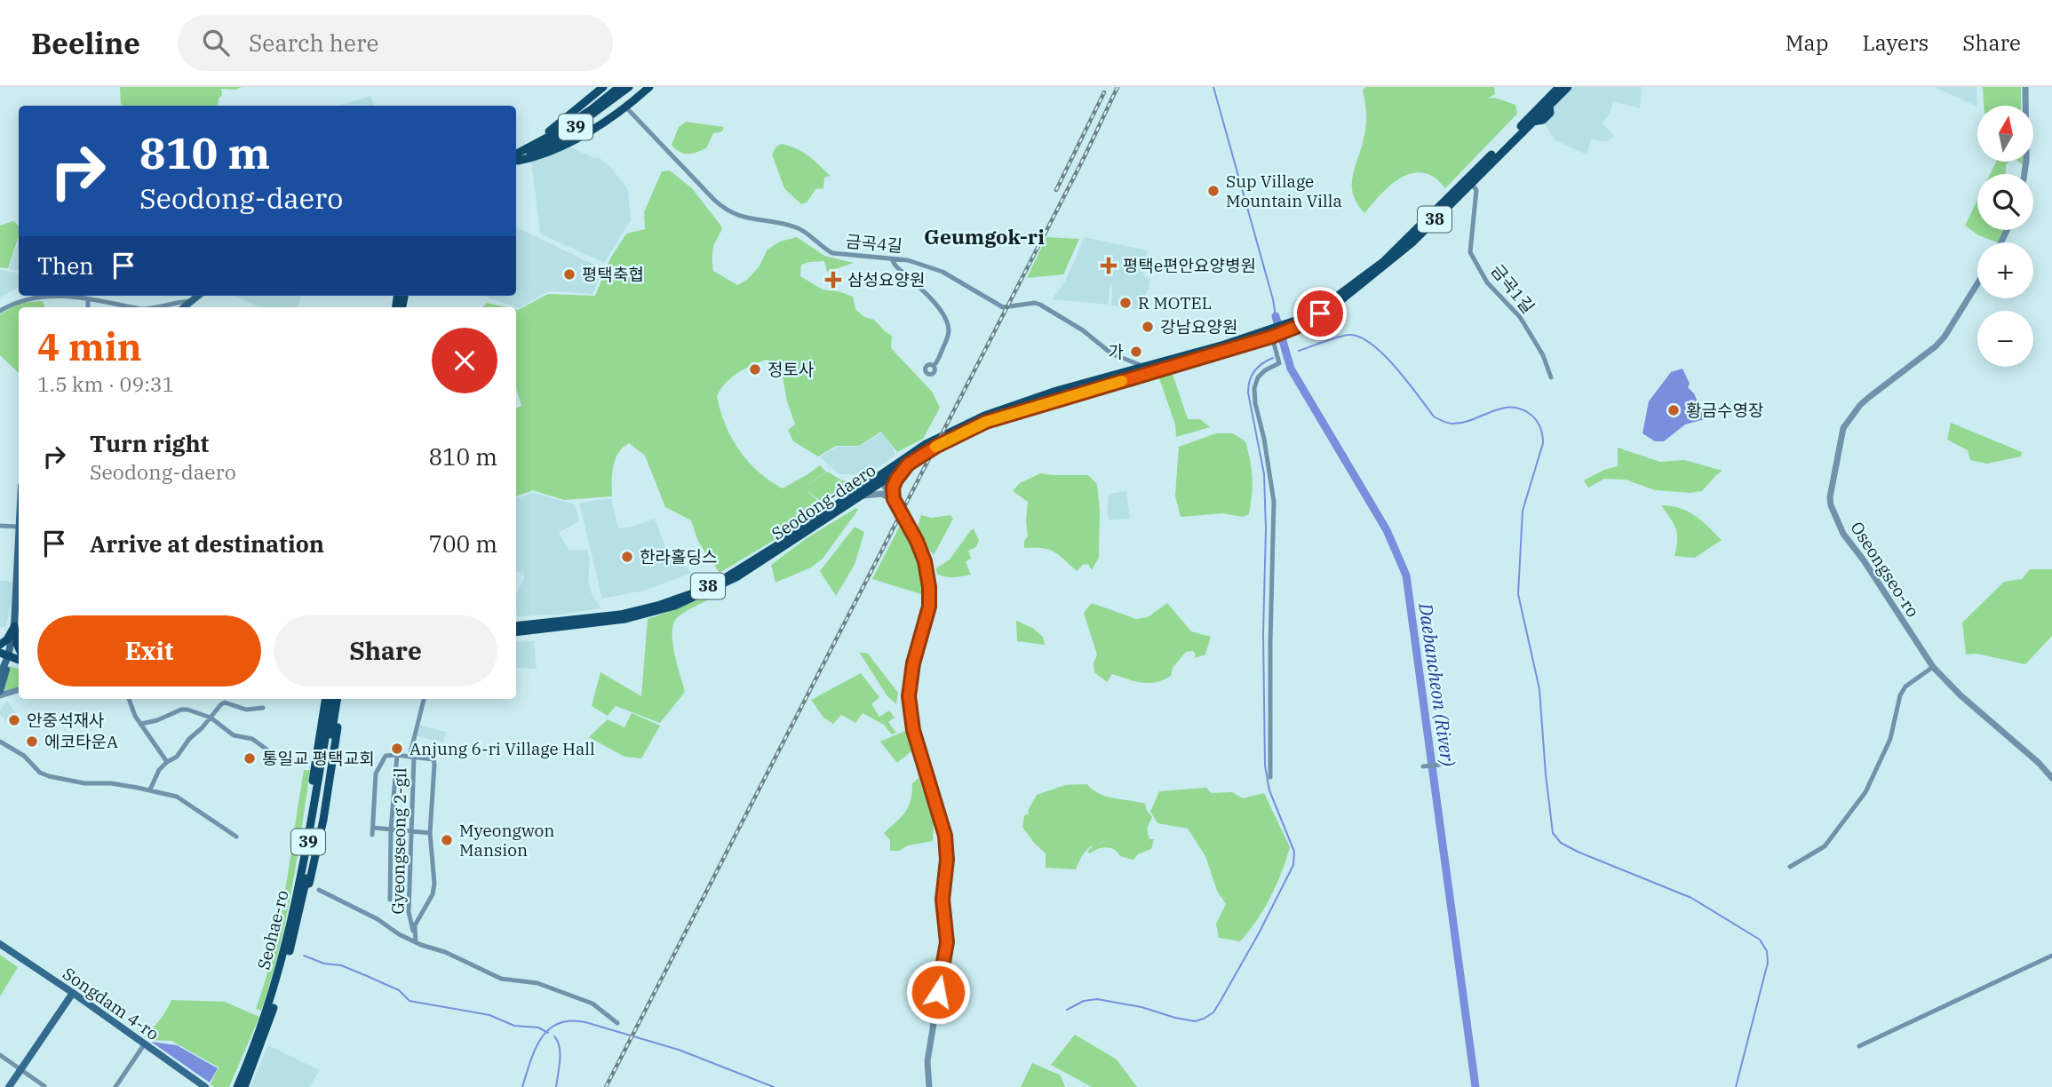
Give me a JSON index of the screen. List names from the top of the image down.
{
  "streets": {
    "main road": [
      "39",
      "38",
      "Seodong-daero",
      "Seohae-ro",
      "Songdam 4-ro"
    ],
    "street": [
      "금곡4길",
      "금곡1길",
      "Oseongseo-ro",
      "Gyeongseong 2-gil"
    ]
  },
  "crossings": [
    ["39", "Seohae-ro"],
    ["금곡4길", "Seodong-daero"],
    ["금곡1길", "Seodong-daero"]
  ],
  "districts": ["Geumgok-ri"],
  "water": ["Daebancheon (River)"],
  "places": {
    "other": [
      "Sup Village Mountain Villa",
      "평택축협",
      "R MOTEL",
      "강남요양원",
      "가",
      "정토사",
      "황금수영장",
      "한라홀딩스",
      "안중석재사",
      "에코타운A",
      "Anjung 6-ri Village Hall",
      "통일교 평택교회",
      "Myeongwon Mansion"
    ],
    "health": ["평택e편안요양병원", "삼성요양원"]
  },
  "north": "top",
  "page": {
    "header": "Beeline",
    "search": "Search here",
    "nav": ["Map", "Layers", "Share"],
    "map_buttons": ["+", "−"],
    "turn": ["810 m", "Seodong-daero"],
    "then": "Then",
    "heading": ["4 min", "1.5 km · 09:31"],
    "list": [
      {
        "name": "Turn right",
        "note": "Seodong-daero",
        "value": "810 m"
      },
      {
        "name": "Arrive at destination",
        "value": "700 m"
      }
    ],
    "buttons": ["Exit", "Share"]
  }
}
